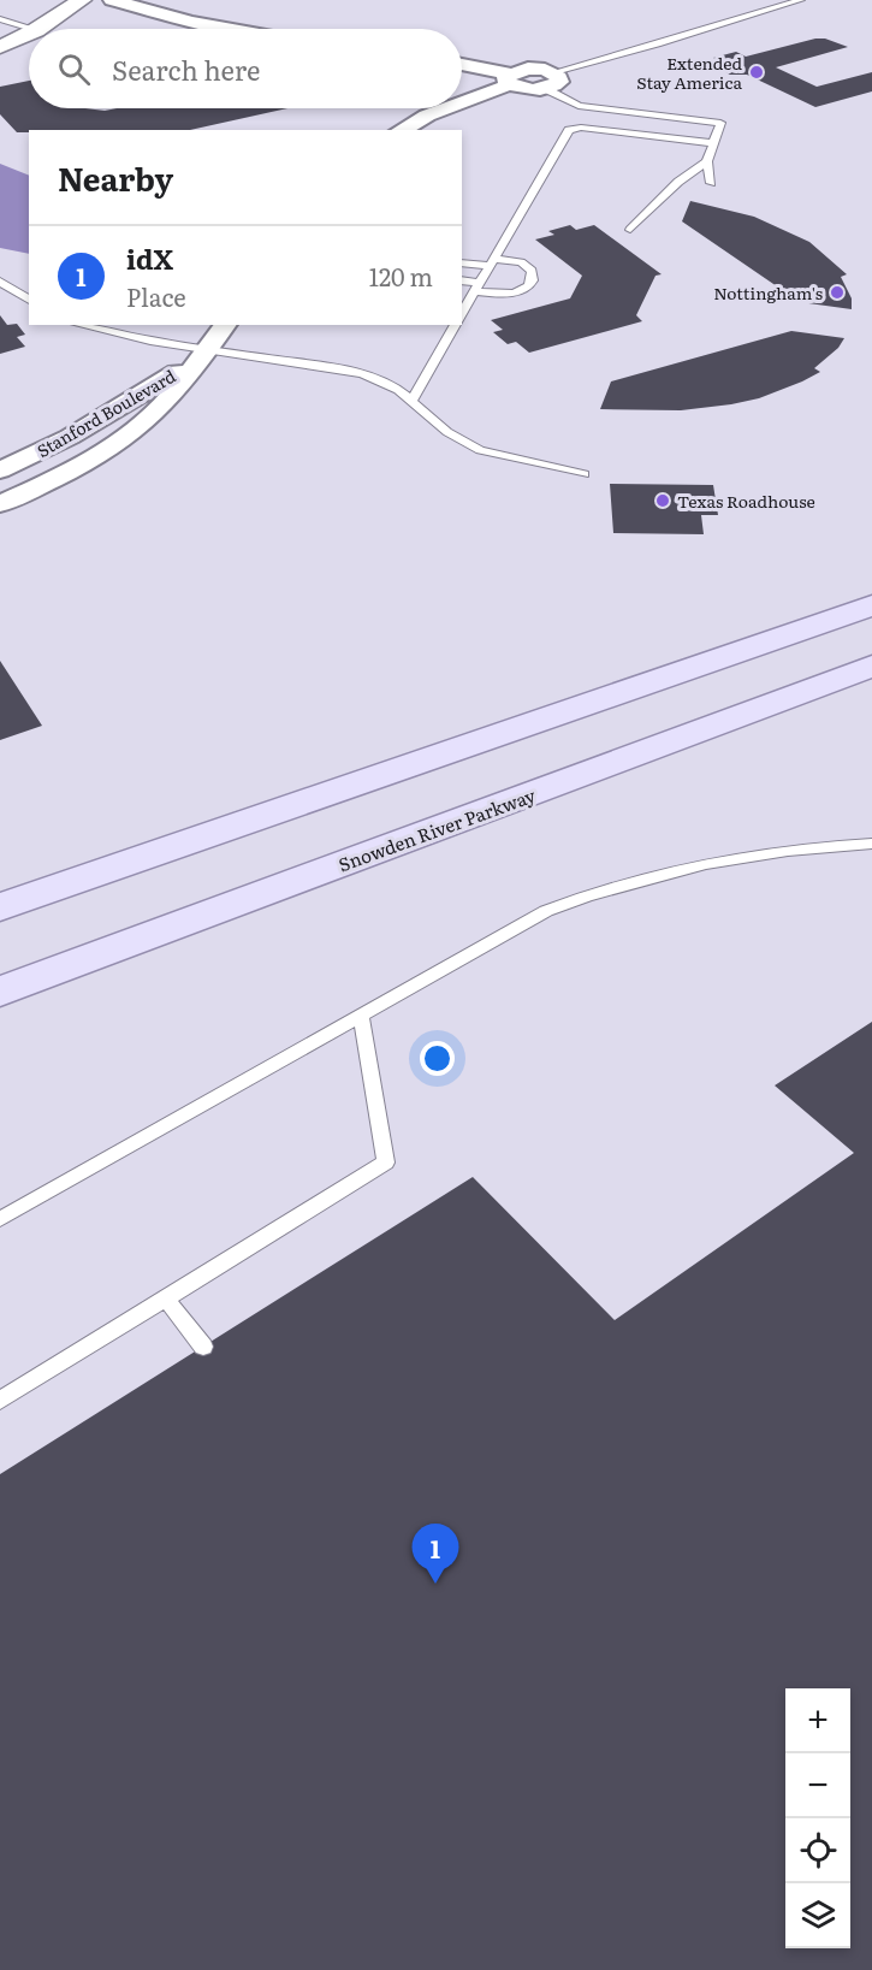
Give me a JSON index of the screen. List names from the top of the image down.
{
  "streets": {
    "main road": ["Snowden River Parkway"],
    "street": ["Stanford Boulevard"]
  },
  "places": ["Extended Stay America", "Nottingham's", "Texas Roadhouse"],
  "page": {
    "search": "Search here",
    "heading": "Nearby",
    "list": [
      {
        "mark": "1",
        "name": "idX",
        "note": "Place",
        "value": "120 m"
      }
    ],
    "pins": "1",
    "map_buttons": ["+", "−"]
  }
}
